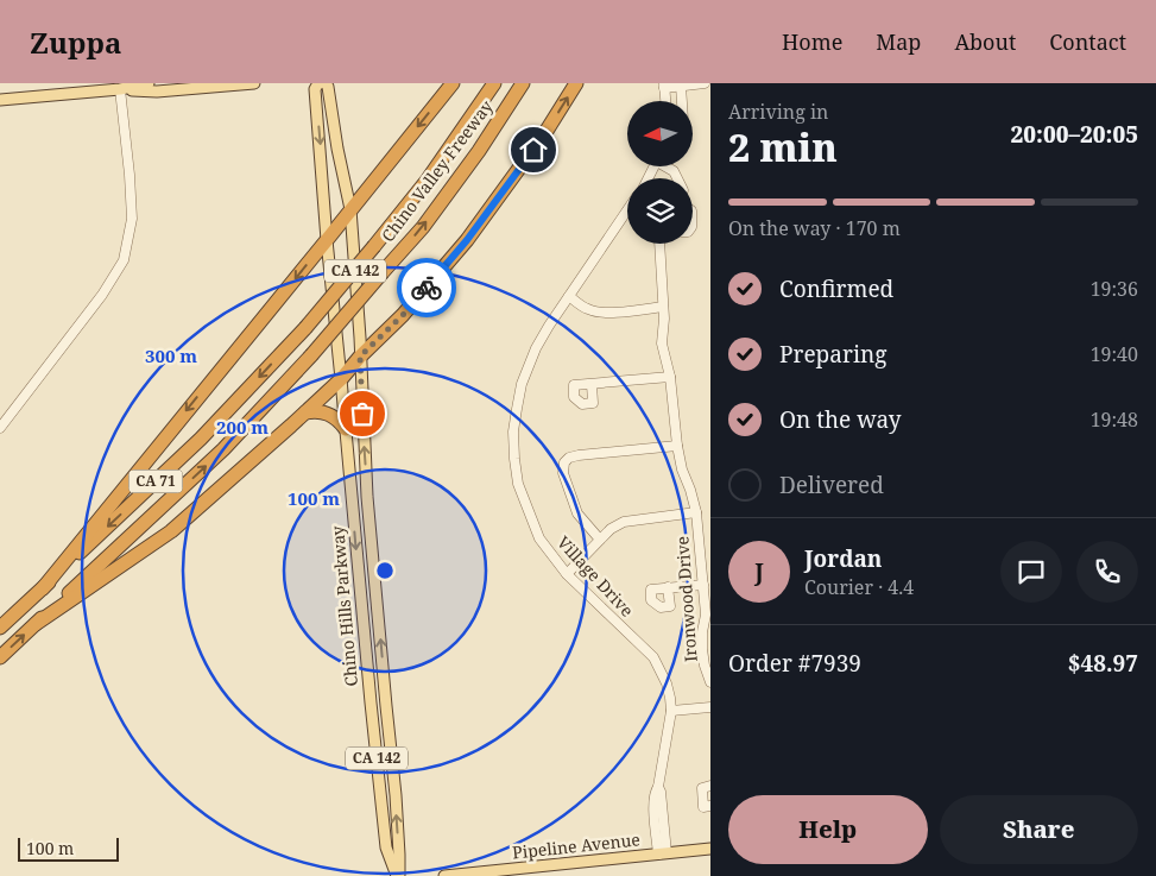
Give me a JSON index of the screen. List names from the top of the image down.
{
  "streets": {
    "highway": ["Chino Valley Freeway", "CA 71"],
    "main road": ["CA 142", "Chino Hills Parkway", "Pipeline Avenue"],
    "street": ["Village Drive", "Ironwood Drive"]
  },
  "crossings": [
    ["Village Drive", "Pipeline Avenue"]
  ],
  "scale_bar": "100 m",
  "north": "left",
  "page": {
    "header": "Zuppa",
    "nav": [
      "Home",
      "Map",
      "About",
      "Contact"
    ],
    "heading": ["2 min", "Arriving in", "20:00–20:05"],
    "panel": [
      "Jordan",
      "Courier · 4.4",
      "Order #7939",
      "$48.97"
    ],
    "bar": "On the way · 170 m",
    "list": [
      ["Confirmed", "19:36"],
      ["Preparing", "19:40"],
      ["On the way", "19:48"],
      "Delivered"
    ],
    "round": "J",
    "buttons": ["Help", "Share"],
    "scale": "100 m"
  },
  "rings": ["300 m", "200 m", "100 m"]
}
